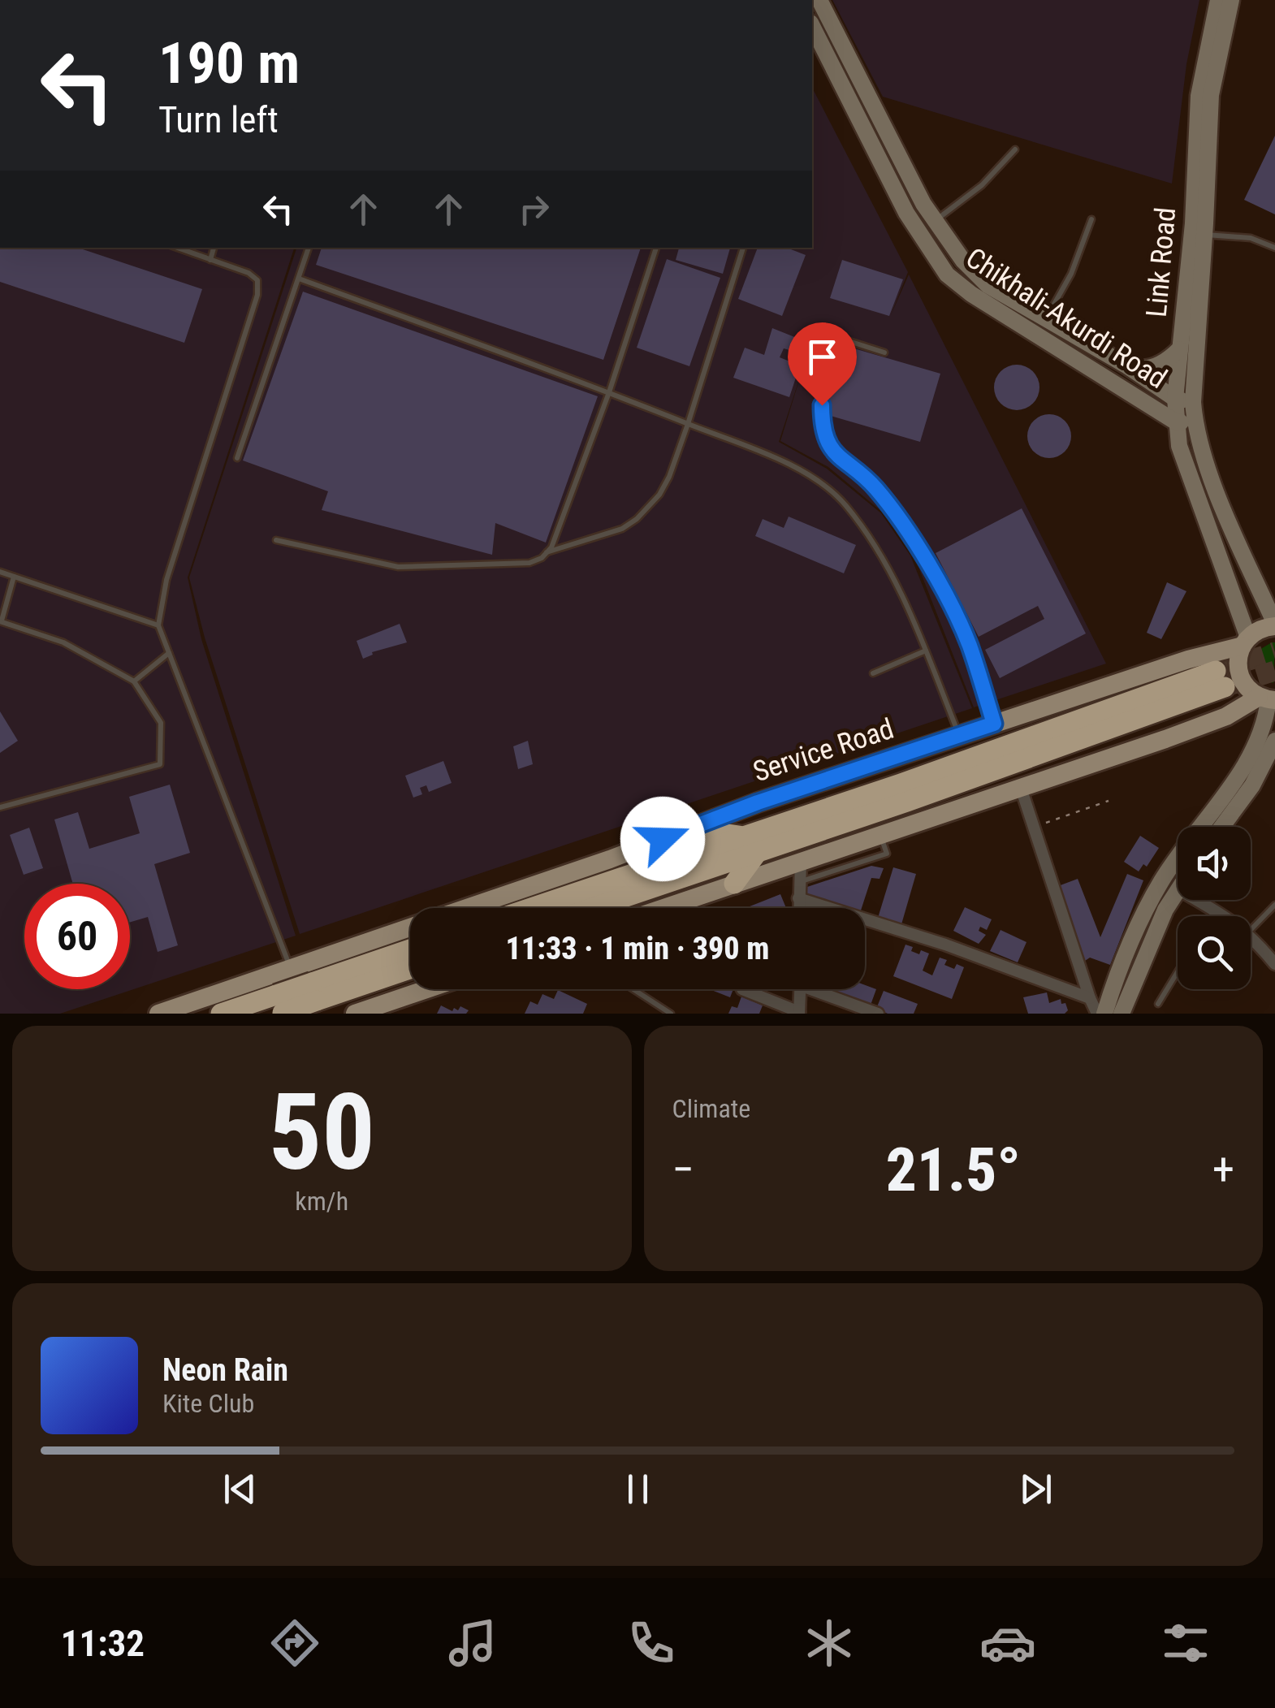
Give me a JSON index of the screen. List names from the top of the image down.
{
  "streets": {
    "main road": ["Link Road", "Chikhali-Akurdi Road", "Service Road"]
  },
  "crossings": [
    ["Link Road", "Chikhali-Akurdi Road"],
    ["Link Road", "Service Road"]
  ],
  "page": {
    "turn": ["190 m", "Turn left"],
    "limit": "60",
    "trip": "11:33 · 1 min · 390 m",
    "tile": [
      ["50", "km/h"],
      "Climate"
    ],
    "heat": ["−", "21.5°", "+"],
    "song": ["Neon Rain", "Kite Club"],
    "tabs": "11:32"
  }
}
